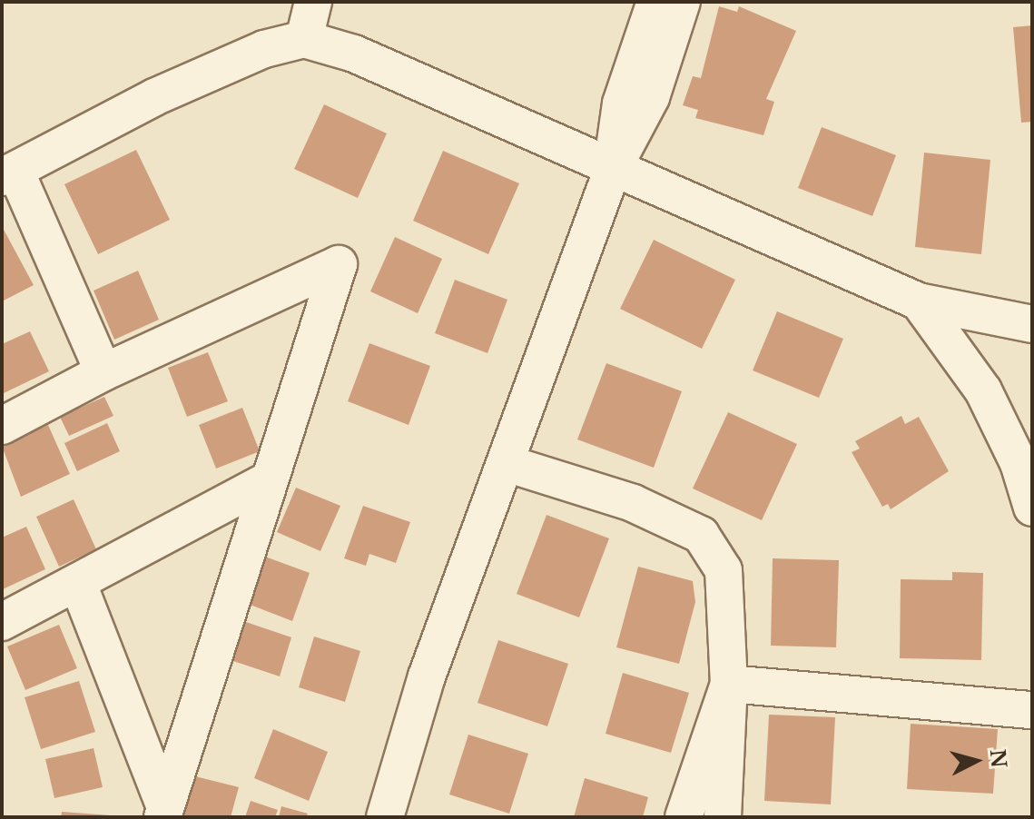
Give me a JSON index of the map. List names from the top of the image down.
{
  "north": "right"
}
